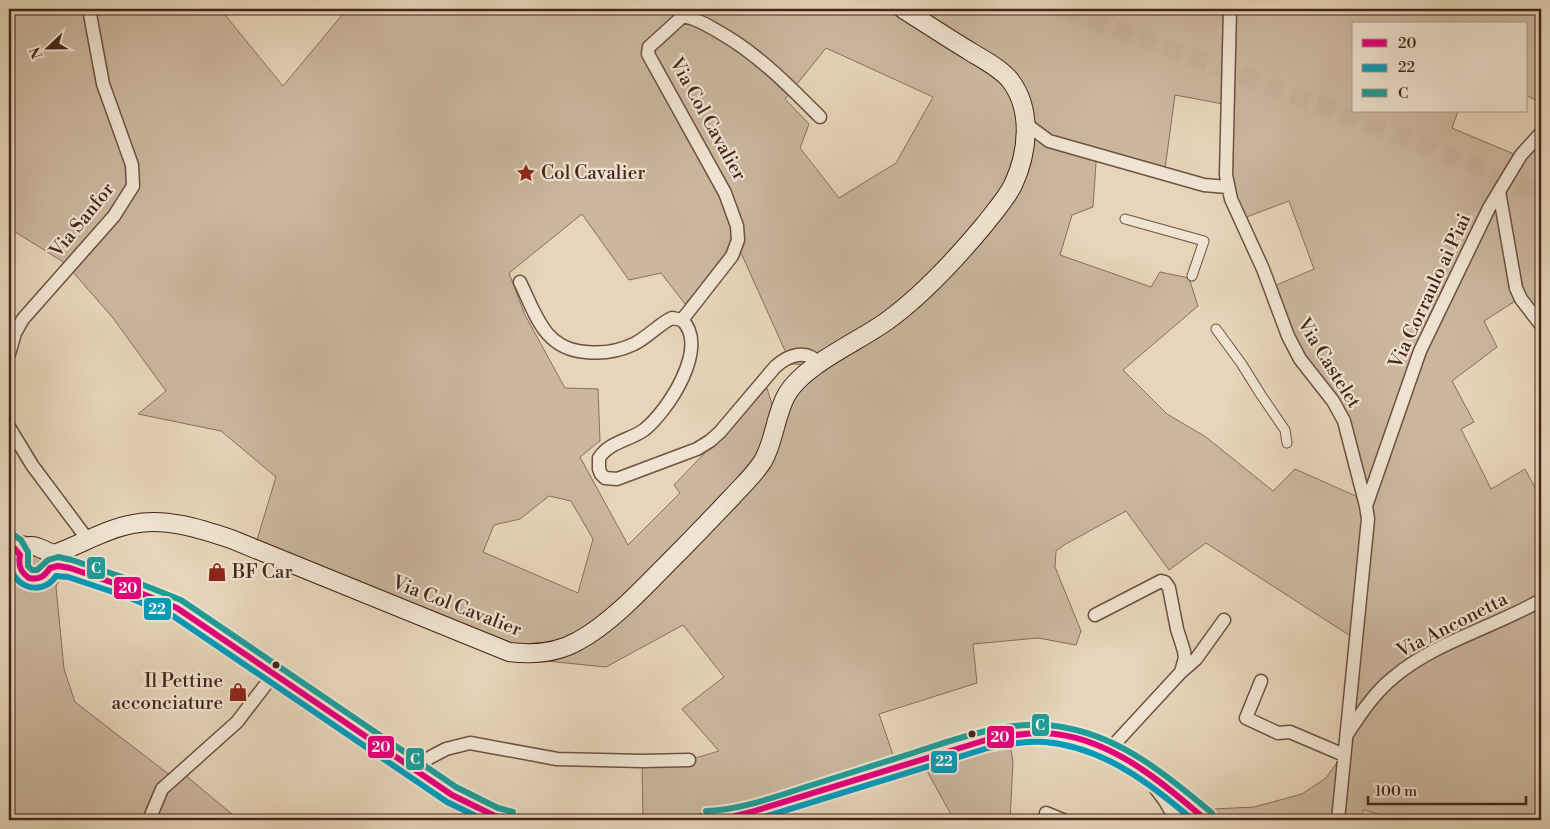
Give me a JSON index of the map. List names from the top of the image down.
{
  "streets": {
    "main road": ["Via Col Cavalier"],
    "street": [
      "Via Sanfor",
      "Via Corraulo ai Piai",
      "Via Castelet",
      "Via Anconetta"
    ]
  },
  "crossings": [
    ["Via Corraulo ai Piai", "Via Castelet"],
    ["Via Corraulo ai Piai", "Via Anconetta"],
    ["Via Castelet", "Via Anconetta"]
  ],
  "places": {
    "place": ["Col Cavalier"],
    "shop": ["BF Car", "Il Pettine acconciature"]
  },
  "lines": ["transit line C", "transit line 20", "transit line 22"],
  "legend": ["20", "22", "C"],
  "scale_bar": "100 m",
  "north": "left"
}
